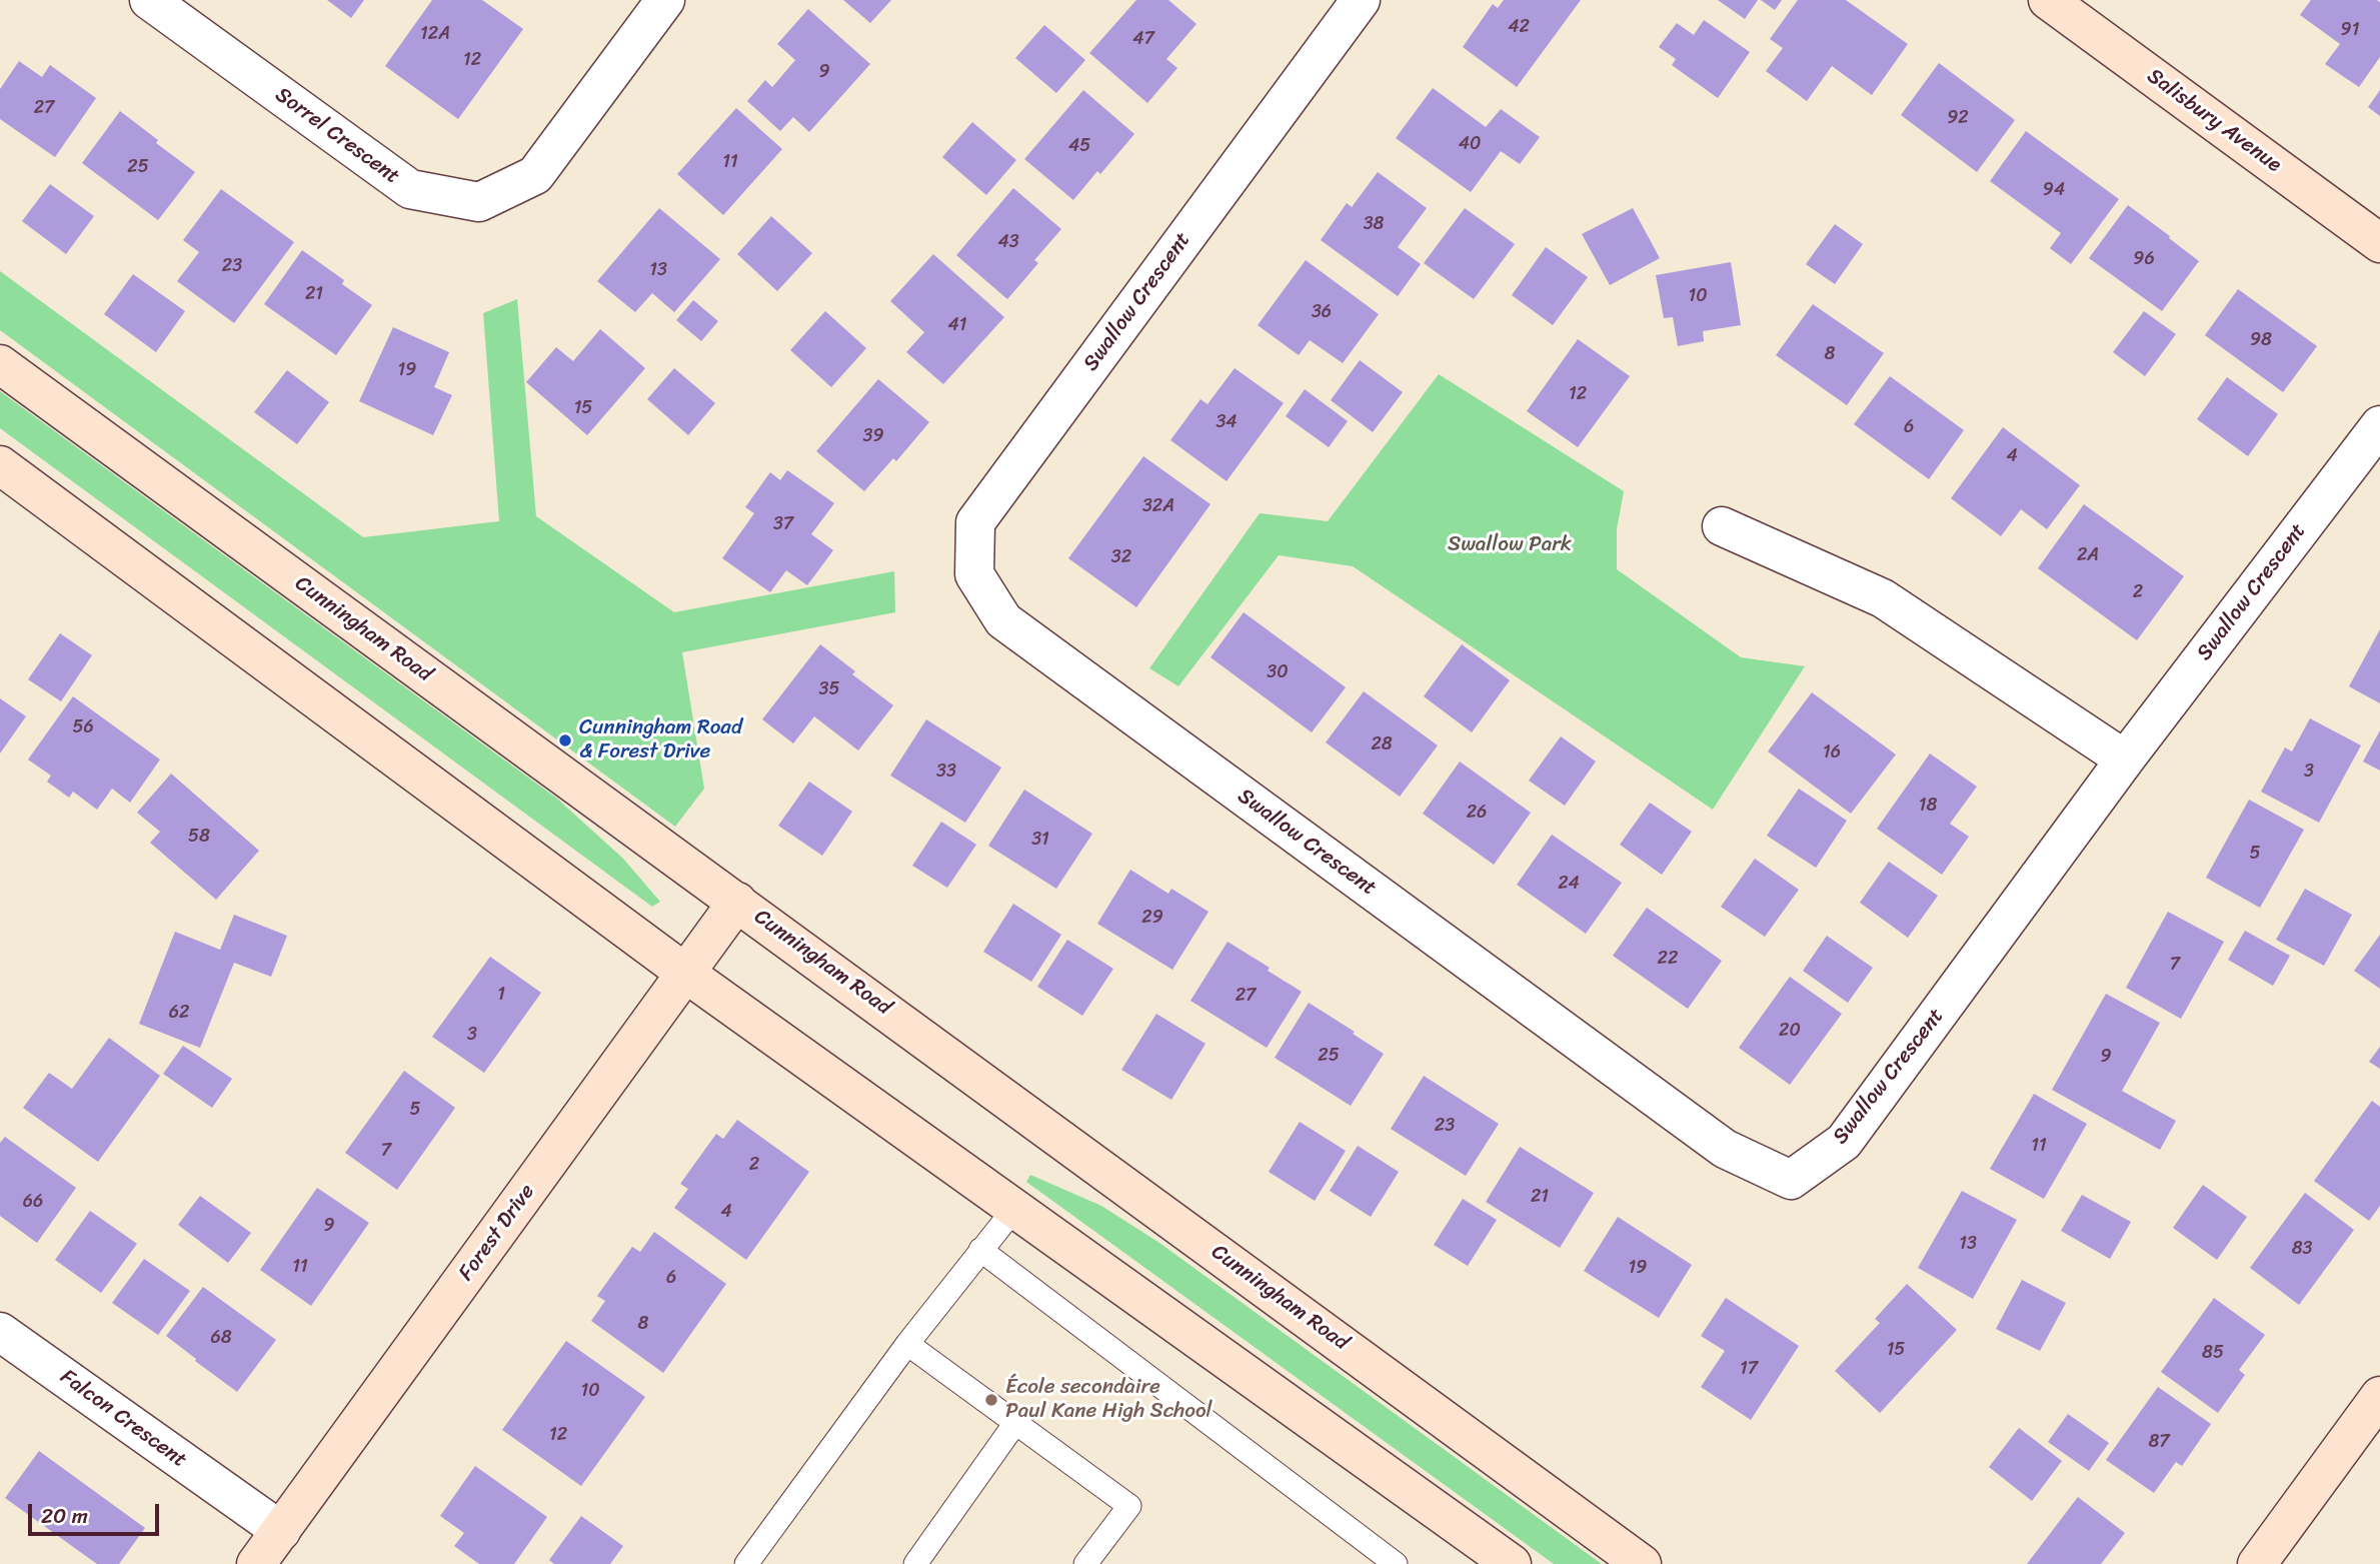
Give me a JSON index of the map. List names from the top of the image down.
{
  "streets": {
    "main road": ["Salisbury Avenue", "Cunningham Road", "Forest Drive"],
    "street": ["Sorrel Crescent", "Swallow Crescent", "Falcon Crescent"]
  },
  "crossings": [
    ["Cunningham Road", "Forest Drive"],
    ["Forest Drive", "Falcon Crescent"]
  ],
  "parks": ["Swallow Park"],
  "places": ["Cunningham Road & Forest Drive", "École secondaire Paul Kane High School"],
  "house_numbers": [
    "42",
    "91",
    "12A",
    "47",
    "12",
    "9",
    "27",
    "92",
    "40",
    "45",
    "11",
    "25",
    "94",
    "38",
    "43",
    "96",
    "23",
    "13",
    "21",
    "10",
    "36",
    "41",
    "98",
    "8",
    "19",
    "12",
    "15",
    "34",
    "6",
    "39",
    "4",
    "32A",
    "37",
    "2A",
    "32",
    "2",
    "30",
    "35",
    "56",
    "28",
    "16",
    "33",
    "3",
    "18",
    "26",
    "58",
    "31",
    "5",
    "24",
    "29",
    "22",
    "7",
    "1",
    "27",
    "62",
    "20",
    "3",
    "25",
    "9",
    "5",
    "23",
    "11",
    "7",
    "2",
    "21",
    "66",
    "4",
    "9",
    "13",
    "83",
    "11",
    "19",
    "6",
    "8",
    "68",
    "15",
    "85",
    "17",
    "10",
    "12",
    "87"
  ],
  "scale_bar": "20 m"
}
